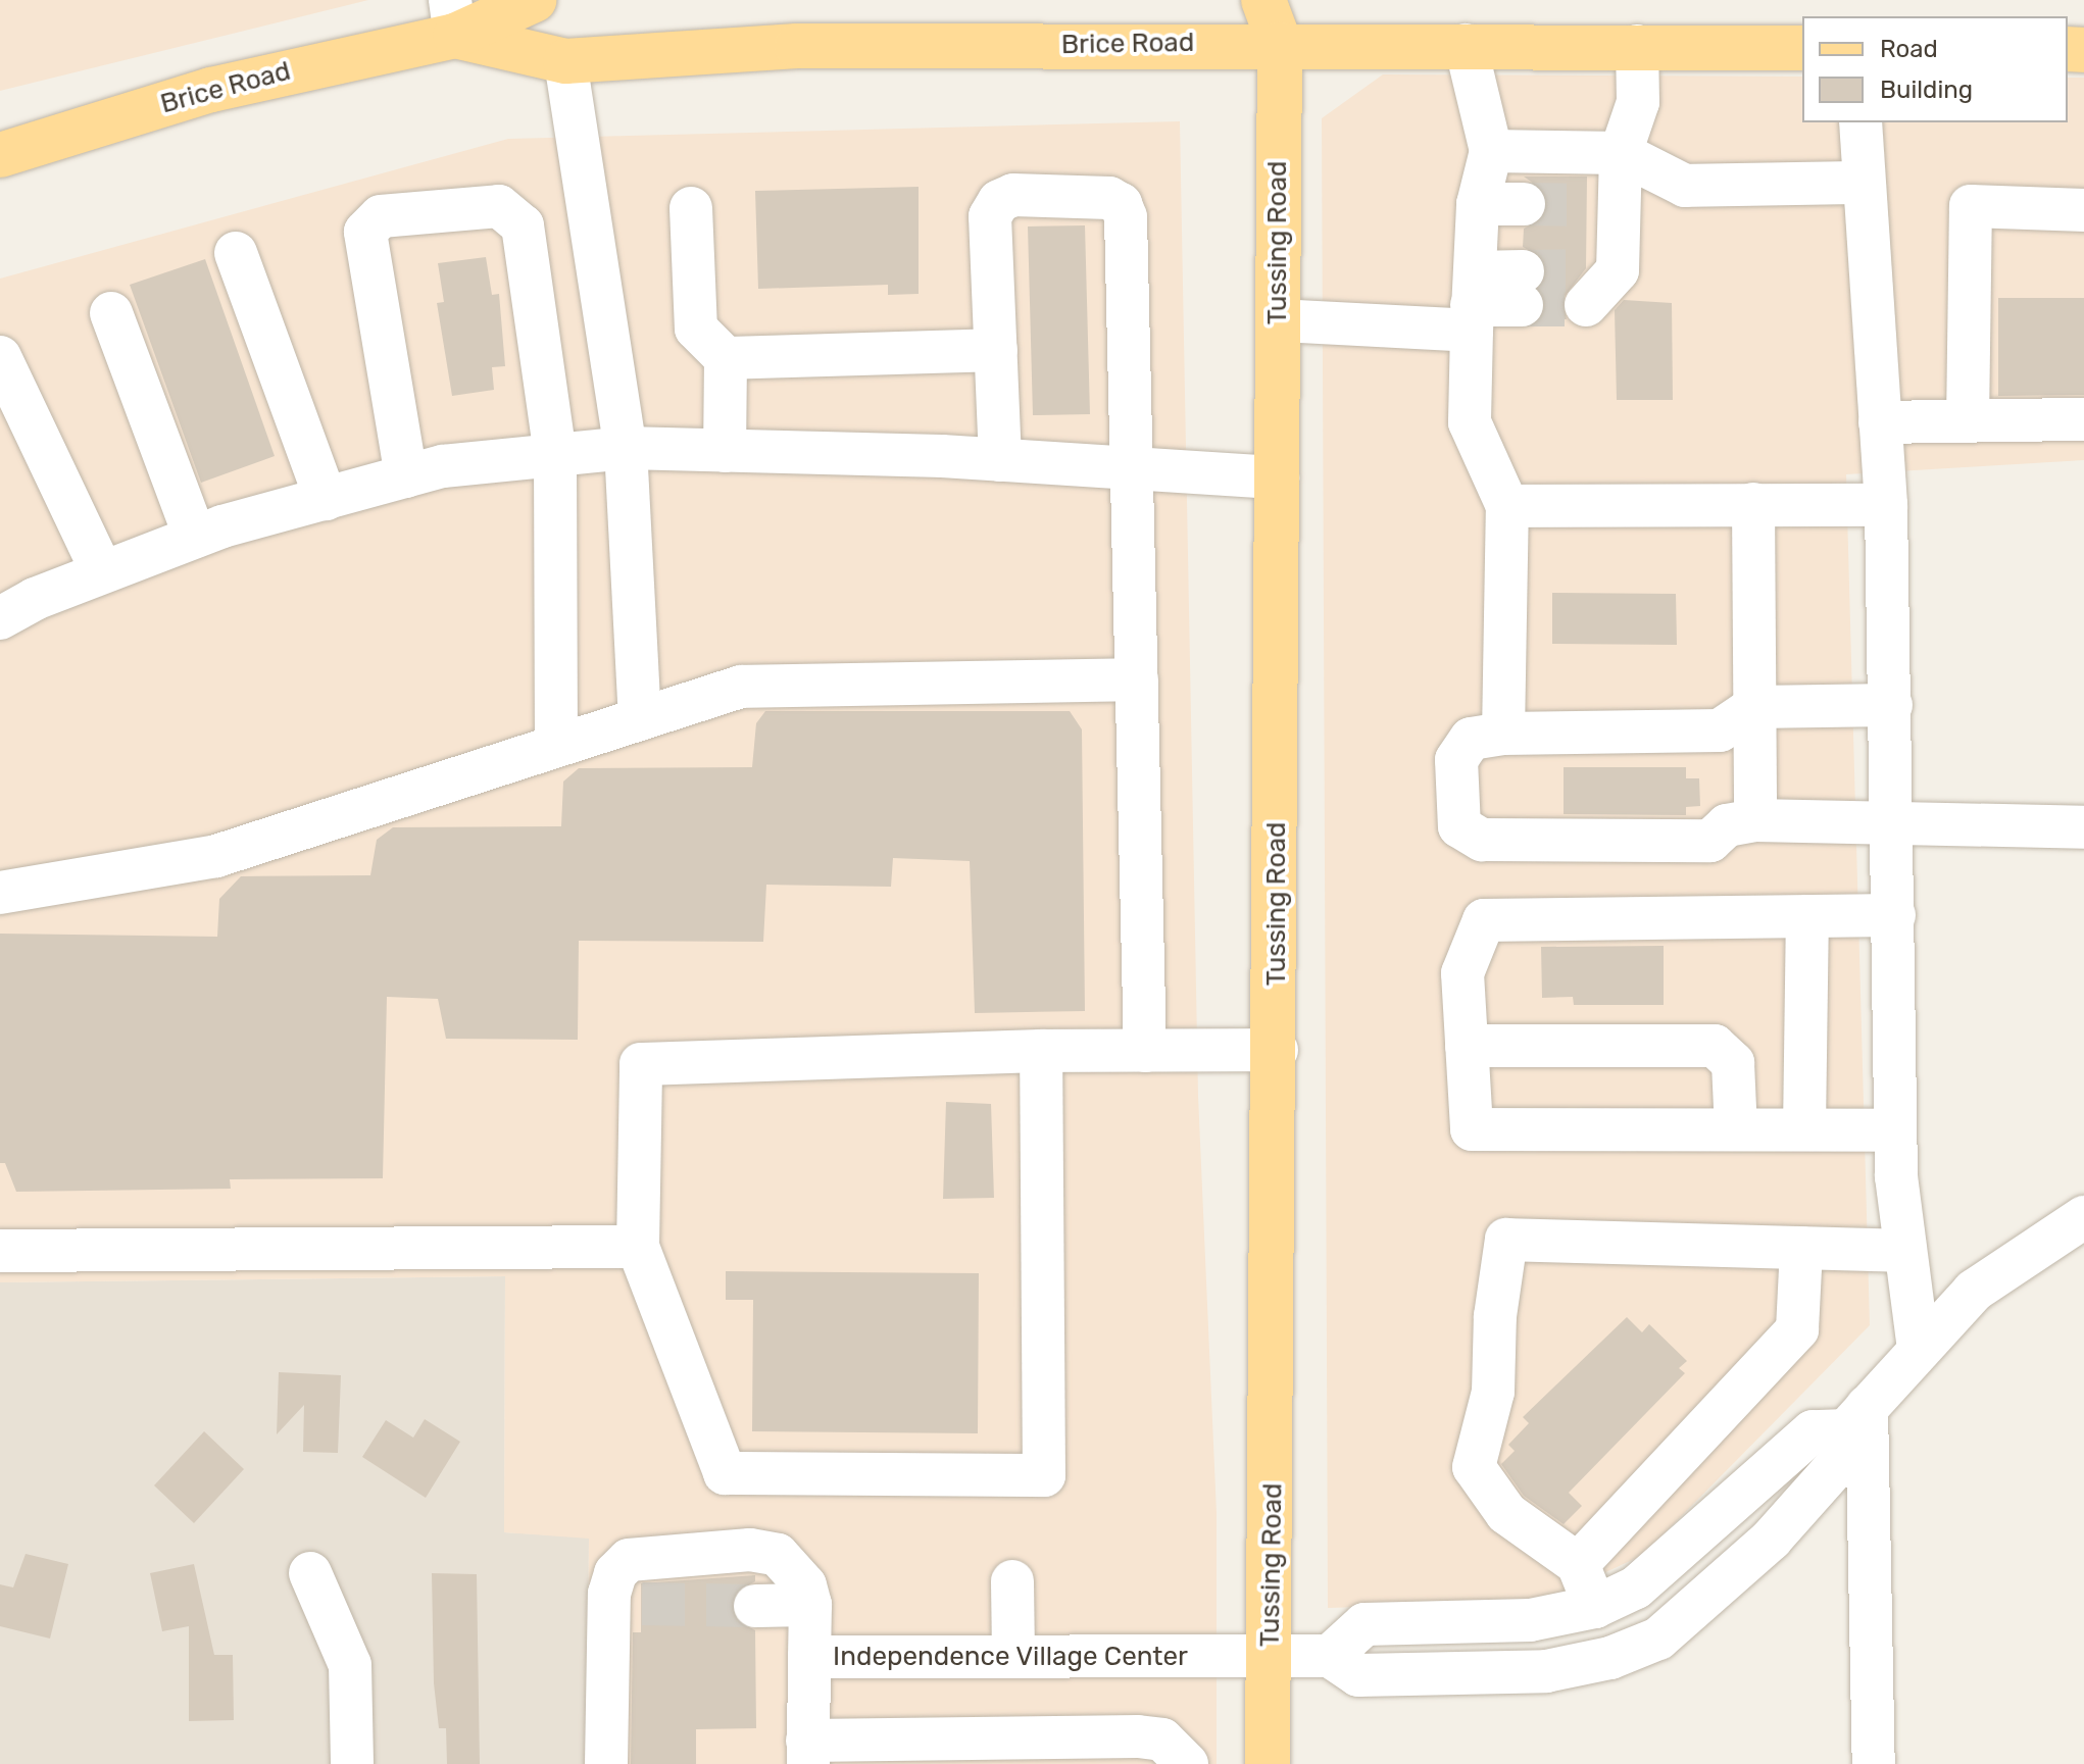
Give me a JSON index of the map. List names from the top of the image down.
{
  "streets": {
    "main road": ["Brice Road", "Tussing Road"],
    "street": ["Independence Village Center"]
  },
  "crossings": [
    ["Brice Road", "Tussing Road"],
    ["Tussing Road", "Independence Village Center"]
  ],
  "legend": ["Road", "Building"]
}
